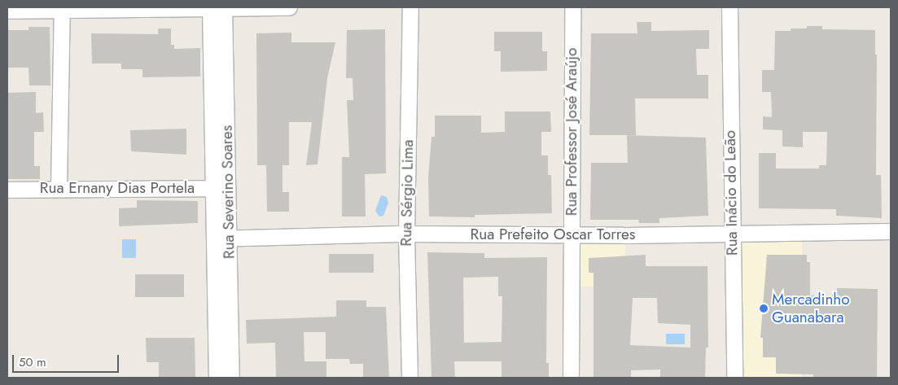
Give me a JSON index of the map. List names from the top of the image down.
{
  "streets": {
    "street": [
      "Rua Professor José Araújo",
      "Rua Ernany Dias Portela",
      "Rua Severino Soares",
      "Rua Sérgio Lima",
      "Rua Inácio do Leão",
      "Rua Prefeito Oscar Torres"
    ]
  },
  "crossings": [
    ["Rua Professor José Araújo", "Rua Prefeito Oscar Torres"],
    ["Rua Ernany Dias Portela", "Rua Severino Soares"],
    ["Rua Severino Soares", "Rua Prefeito Oscar Torres"],
    ["Rua Sérgio Lima", "Rua Prefeito Oscar Torres"],
    ["Rua Inácio do Leão", "Rua Prefeito Oscar Torres"]
  ],
  "places": ["Mercadinho Guanabara"],
  "scale_bar": "50 m"
}
